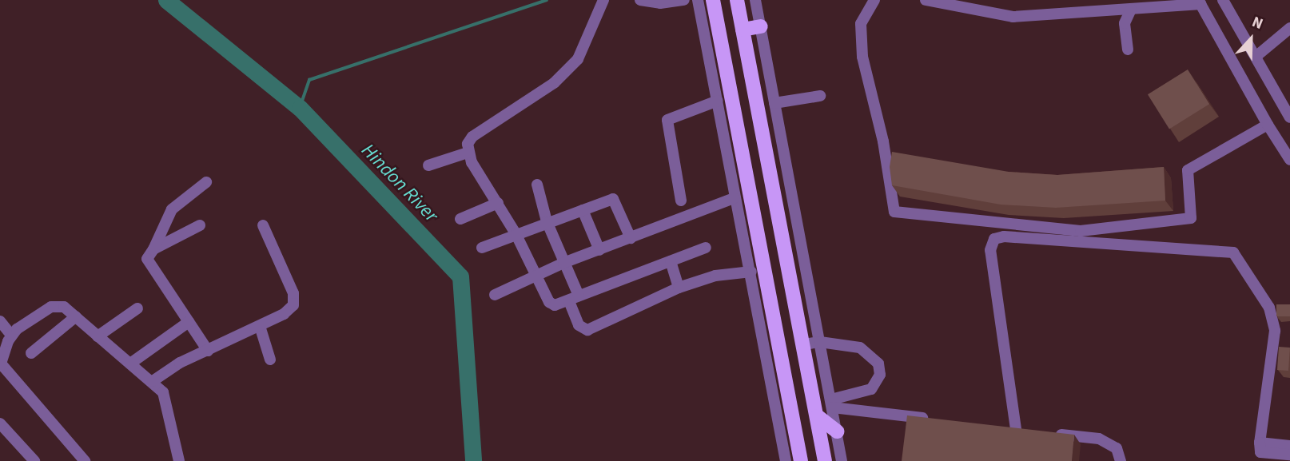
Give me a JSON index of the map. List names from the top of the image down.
{
  "water": ["Hindon River"],
  "north": "top"
}
